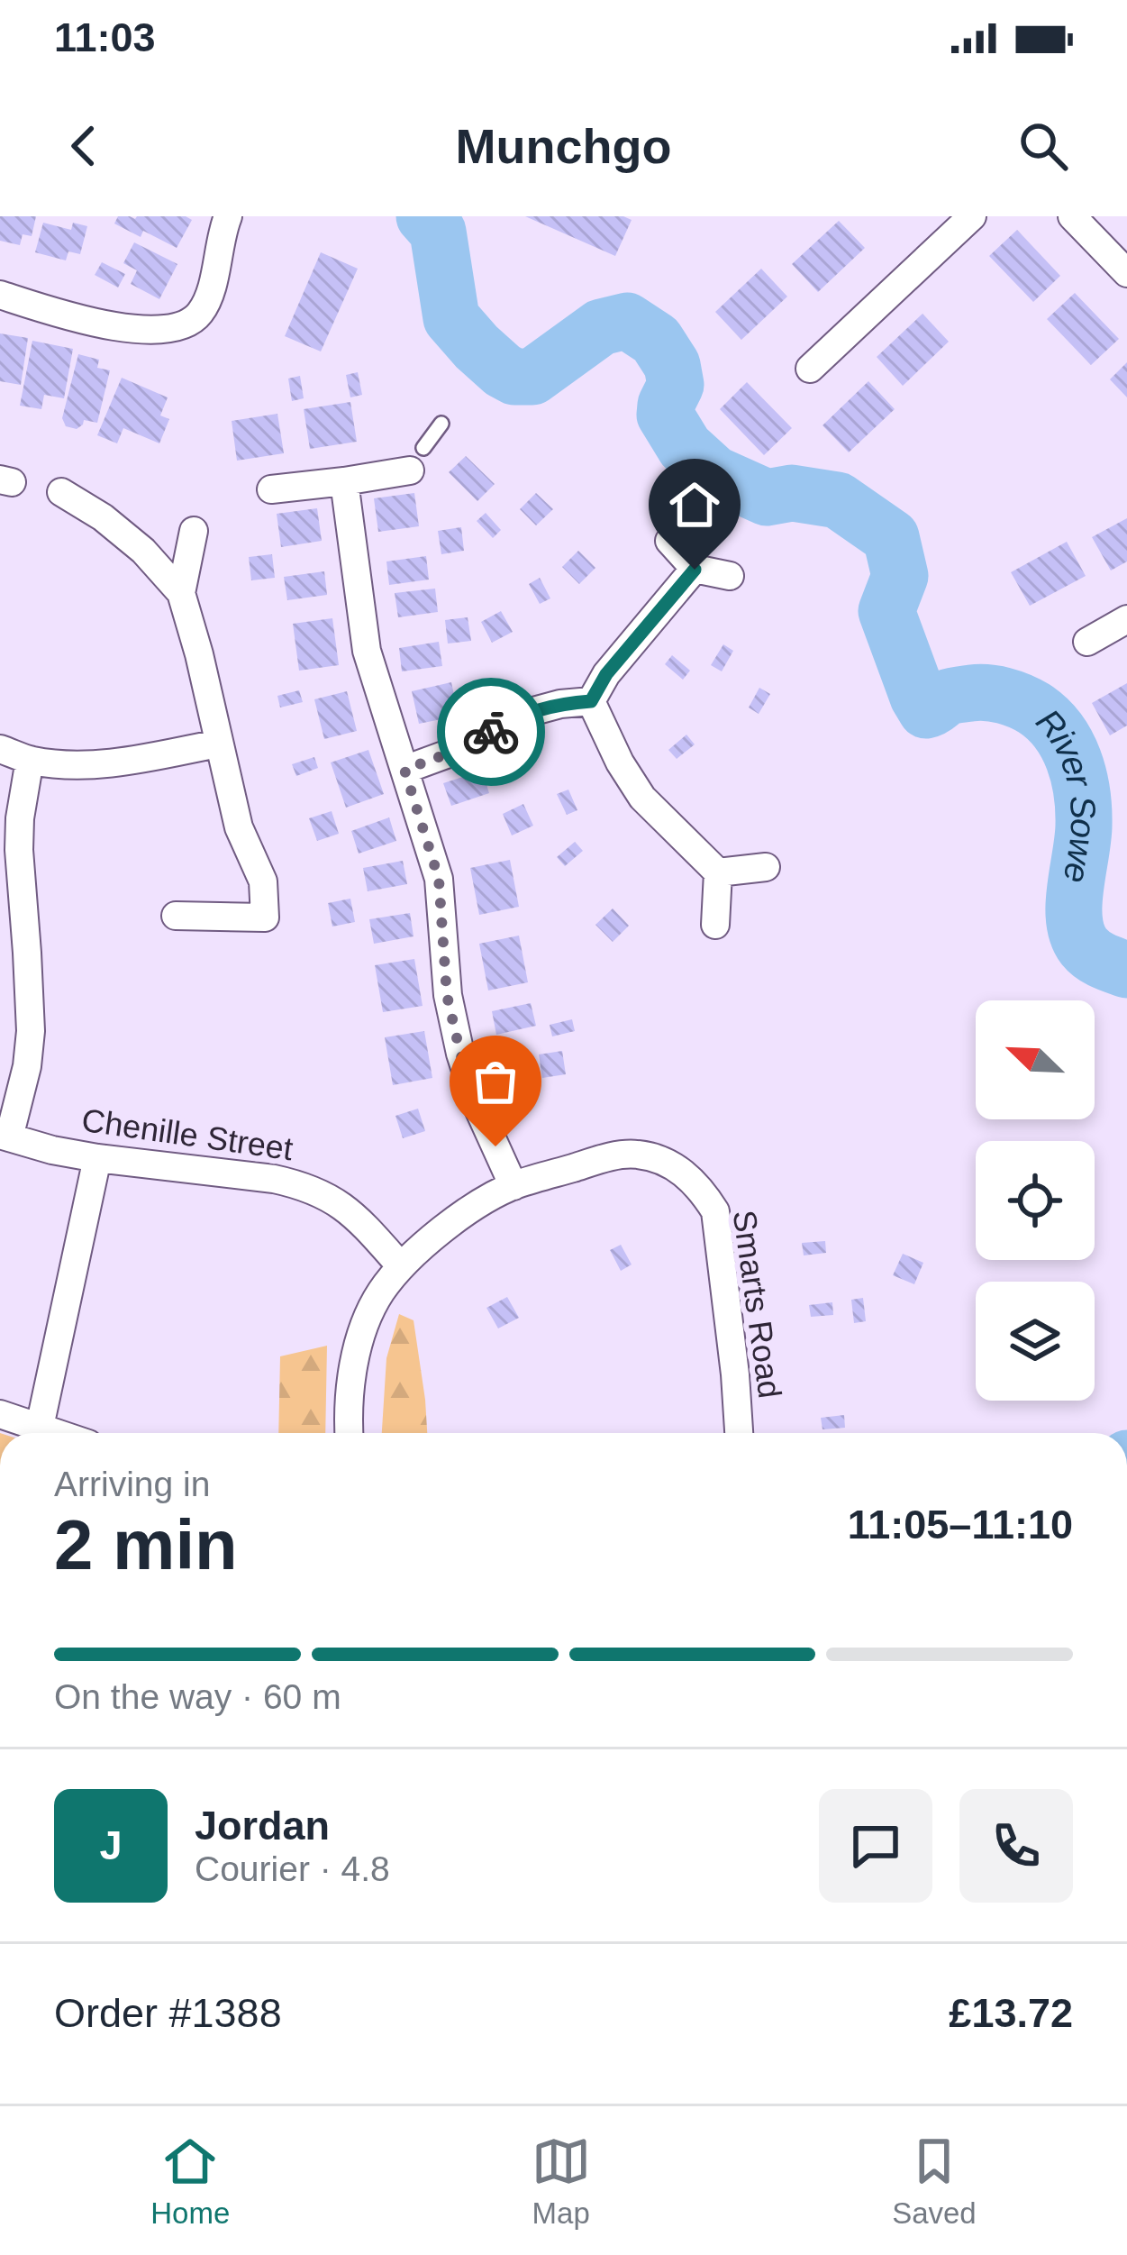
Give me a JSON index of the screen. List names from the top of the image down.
{
  "streets": {
    "street": ["Chenille Street", "Smarts Road"]
  },
  "crossings": [
    ["Chenille Street", "Smarts Road"]
  ],
  "water": ["River Sowe"],
  "north": "top left",
  "page": {
    "status": "11:03",
    "header": "Munchgo",
    "heading": ["2 min", "Arriving in", "11:05–11:10"],
    "panel": [
      "Jordan",
      "Courier · 4.8",
      "Order #1388",
      "£13.72"
    ],
    "bar": "On the way · 60 m",
    "round": "J",
    "tabs": ["Home", "Map", "Saved"]
  }
}
